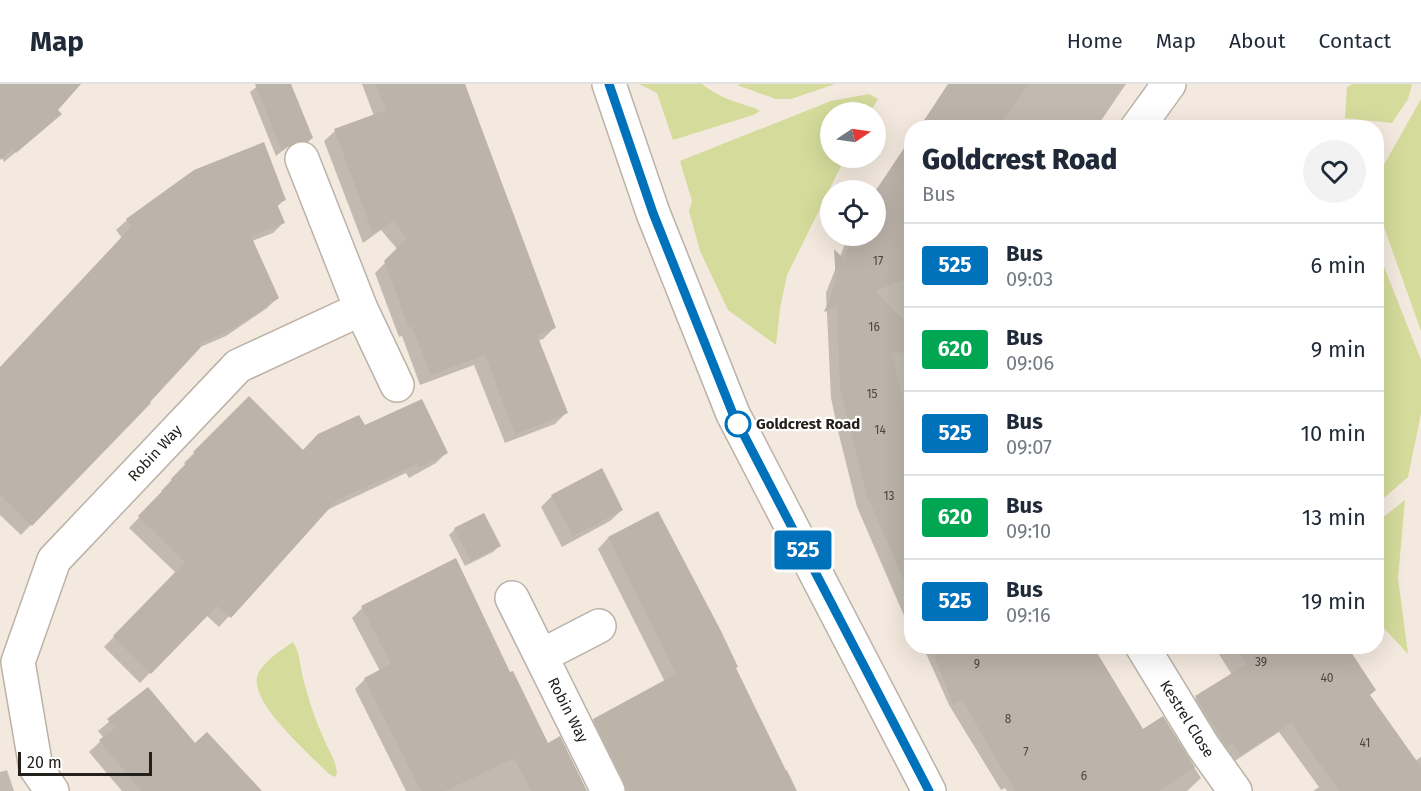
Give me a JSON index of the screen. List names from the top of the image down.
{
  "streets": {
    "street": ["Robin Way", "Kestrel Close"]
  },
  "places": ["Goldcrest Road"],
  "lines": ["bus line 525"],
  "house_numbers": [
    "17",
    "16",
    "15",
    "14",
    "13",
    "39",
    "9",
    "40",
    "8",
    "41",
    "7",
    "6"
  ],
  "scale_bar": "20 m",
  "north": "right",
  "page": {
    "header": "Map",
    "nav": [
      "Home",
      "Map",
      "About",
      "Contact"
    ],
    "on_map": "525",
    "heading": ["Goldcrest Road", "Bus"],
    "list": [
      {
        "mark": "525",
        "name": "Bus",
        "note": "09:03",
        "value": "6 min"
      },
      {
        "mark": "620",
        "name": "Bus",
        "note": "09:06",
        "value": "9 min"
      },
      {
        "mark": "525",
        "name": "Bus",
        "note": "09:07",
        "value": "10 min"
      },
      {
        "mark": "620",
        "name": "Bus",
        "note": "09:10",
        "value": "13 min"
      },
      {
        "mark": "525",
        "name": "Bus",
        "note": "09:16",
        "value": "19 min"
      }
    ],
    "scale": "20 m"
  }
}
